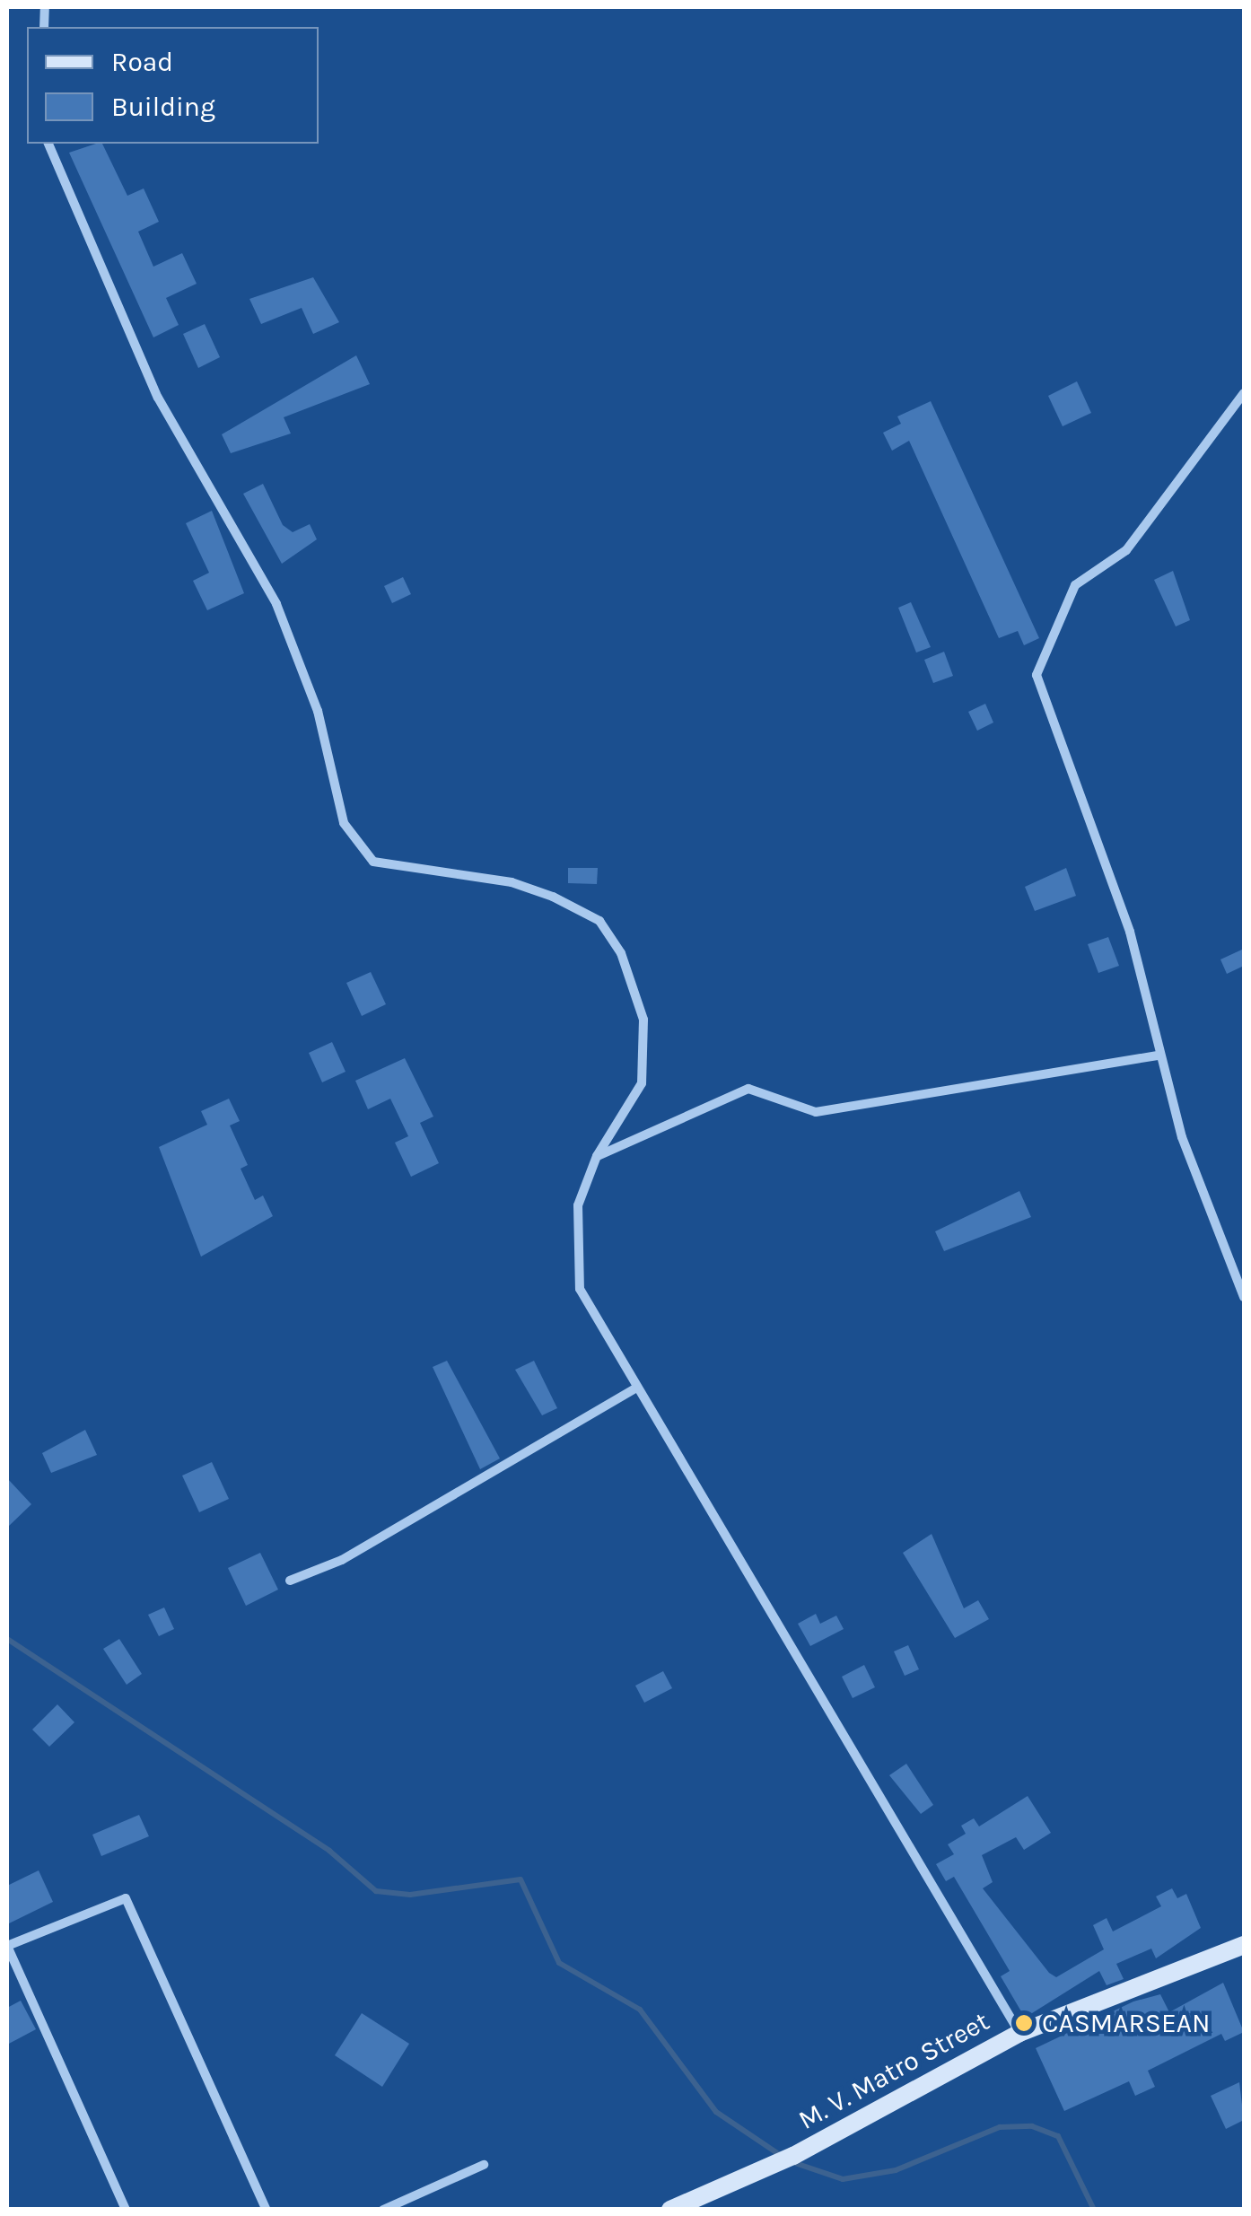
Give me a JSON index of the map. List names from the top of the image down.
{
  "streets": {
    "street": ["M. V. Matro Street"]
  },
  "places": ["CASMARSEAN"],
  "legend": ["Road", "Building"]
}
